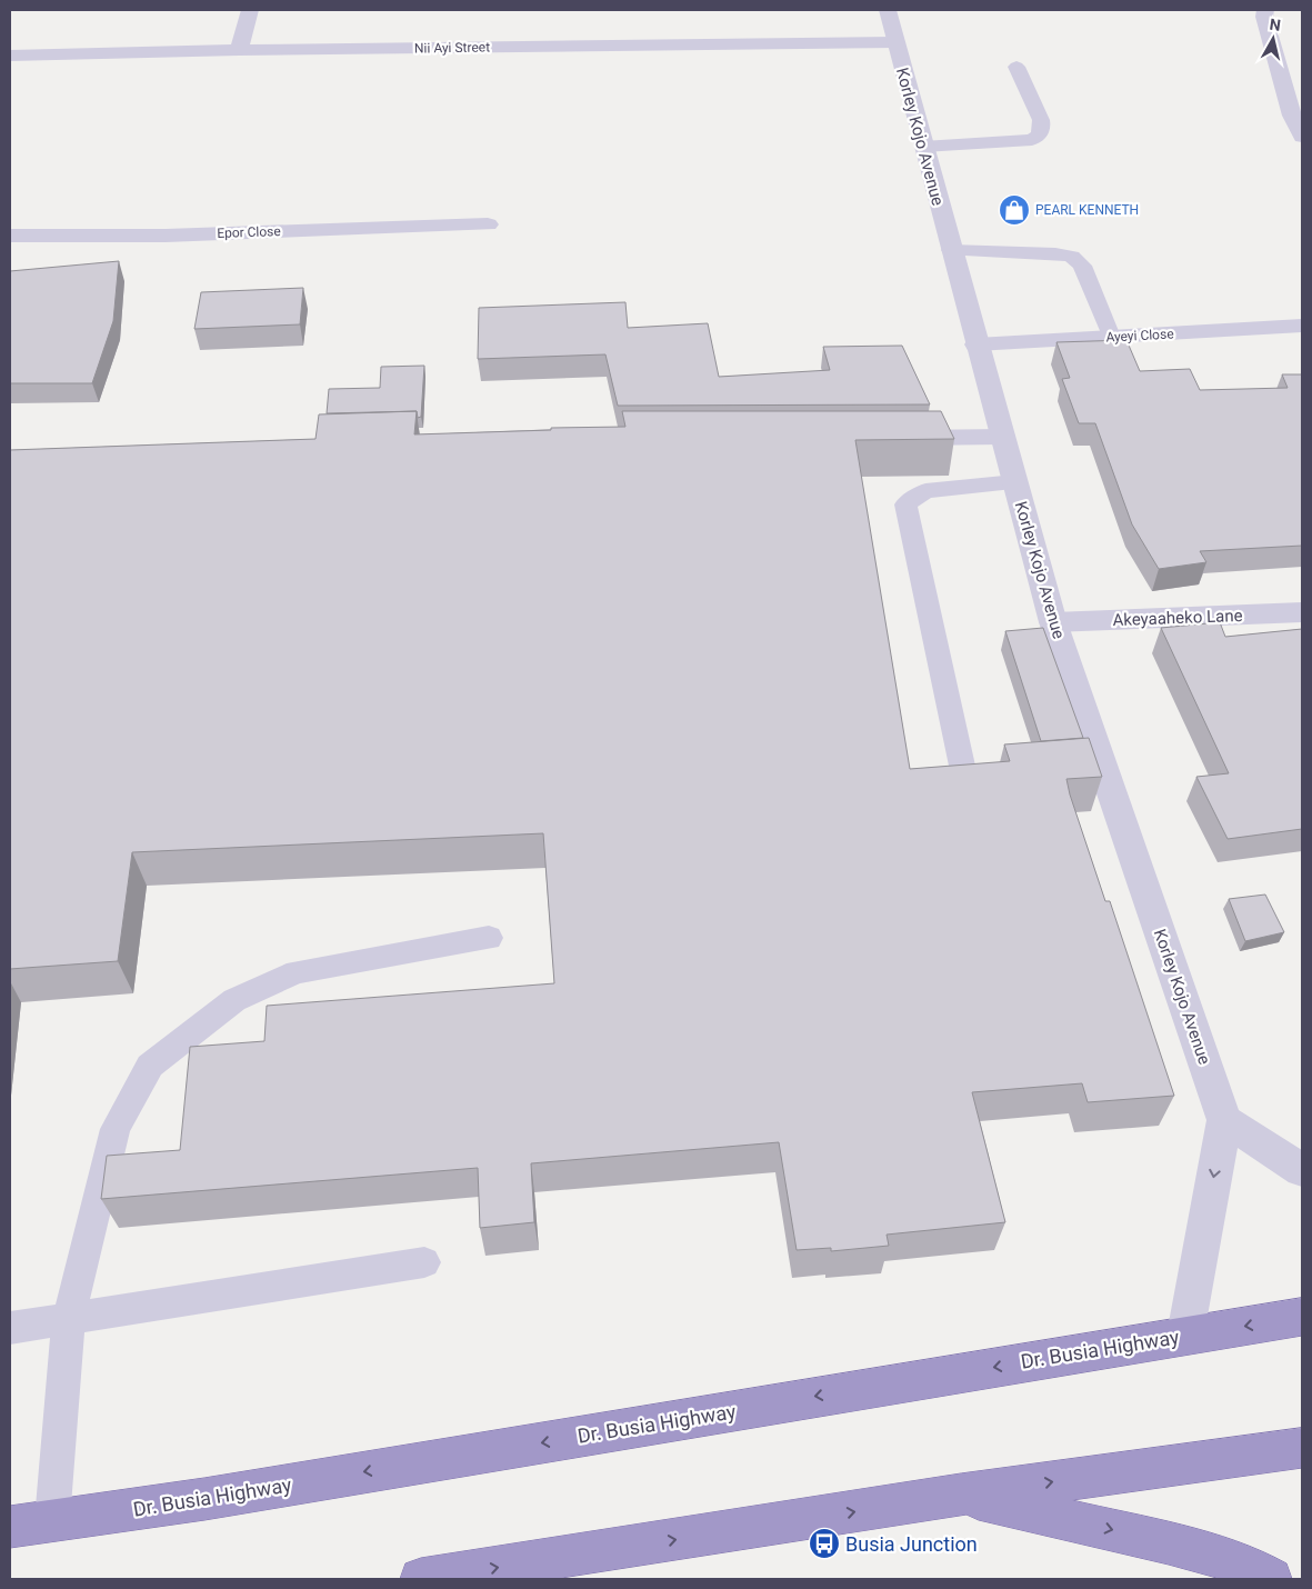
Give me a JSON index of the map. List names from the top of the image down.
{
  "streets": {
    "highway": ["Dr. Busia Highway"],
    "street": [
      "Nii Ayi Street",
      "Korley Kojo Avenue",
      "Epor Close",
      "Ayeyi Close",
      "Akeyaaheko Lane"
    ]
  },
  "crossings": [
    ["Nii Ayi Street", "Korley Kojo Avenue"],
    ["Korley Kojo Avenue", "Ayeyi Close"],
    ["Korley Kojo Avenue", "Akeyaaheko Lane"],
    ["Korley Kojo Avenue", "Dr. Busia Highway"]
  ],
  "places": {
    "shop": ["PEARL KENNETH"],
    "bus stop": ["Busia Junction"]
  },
  "north": "top"
}
